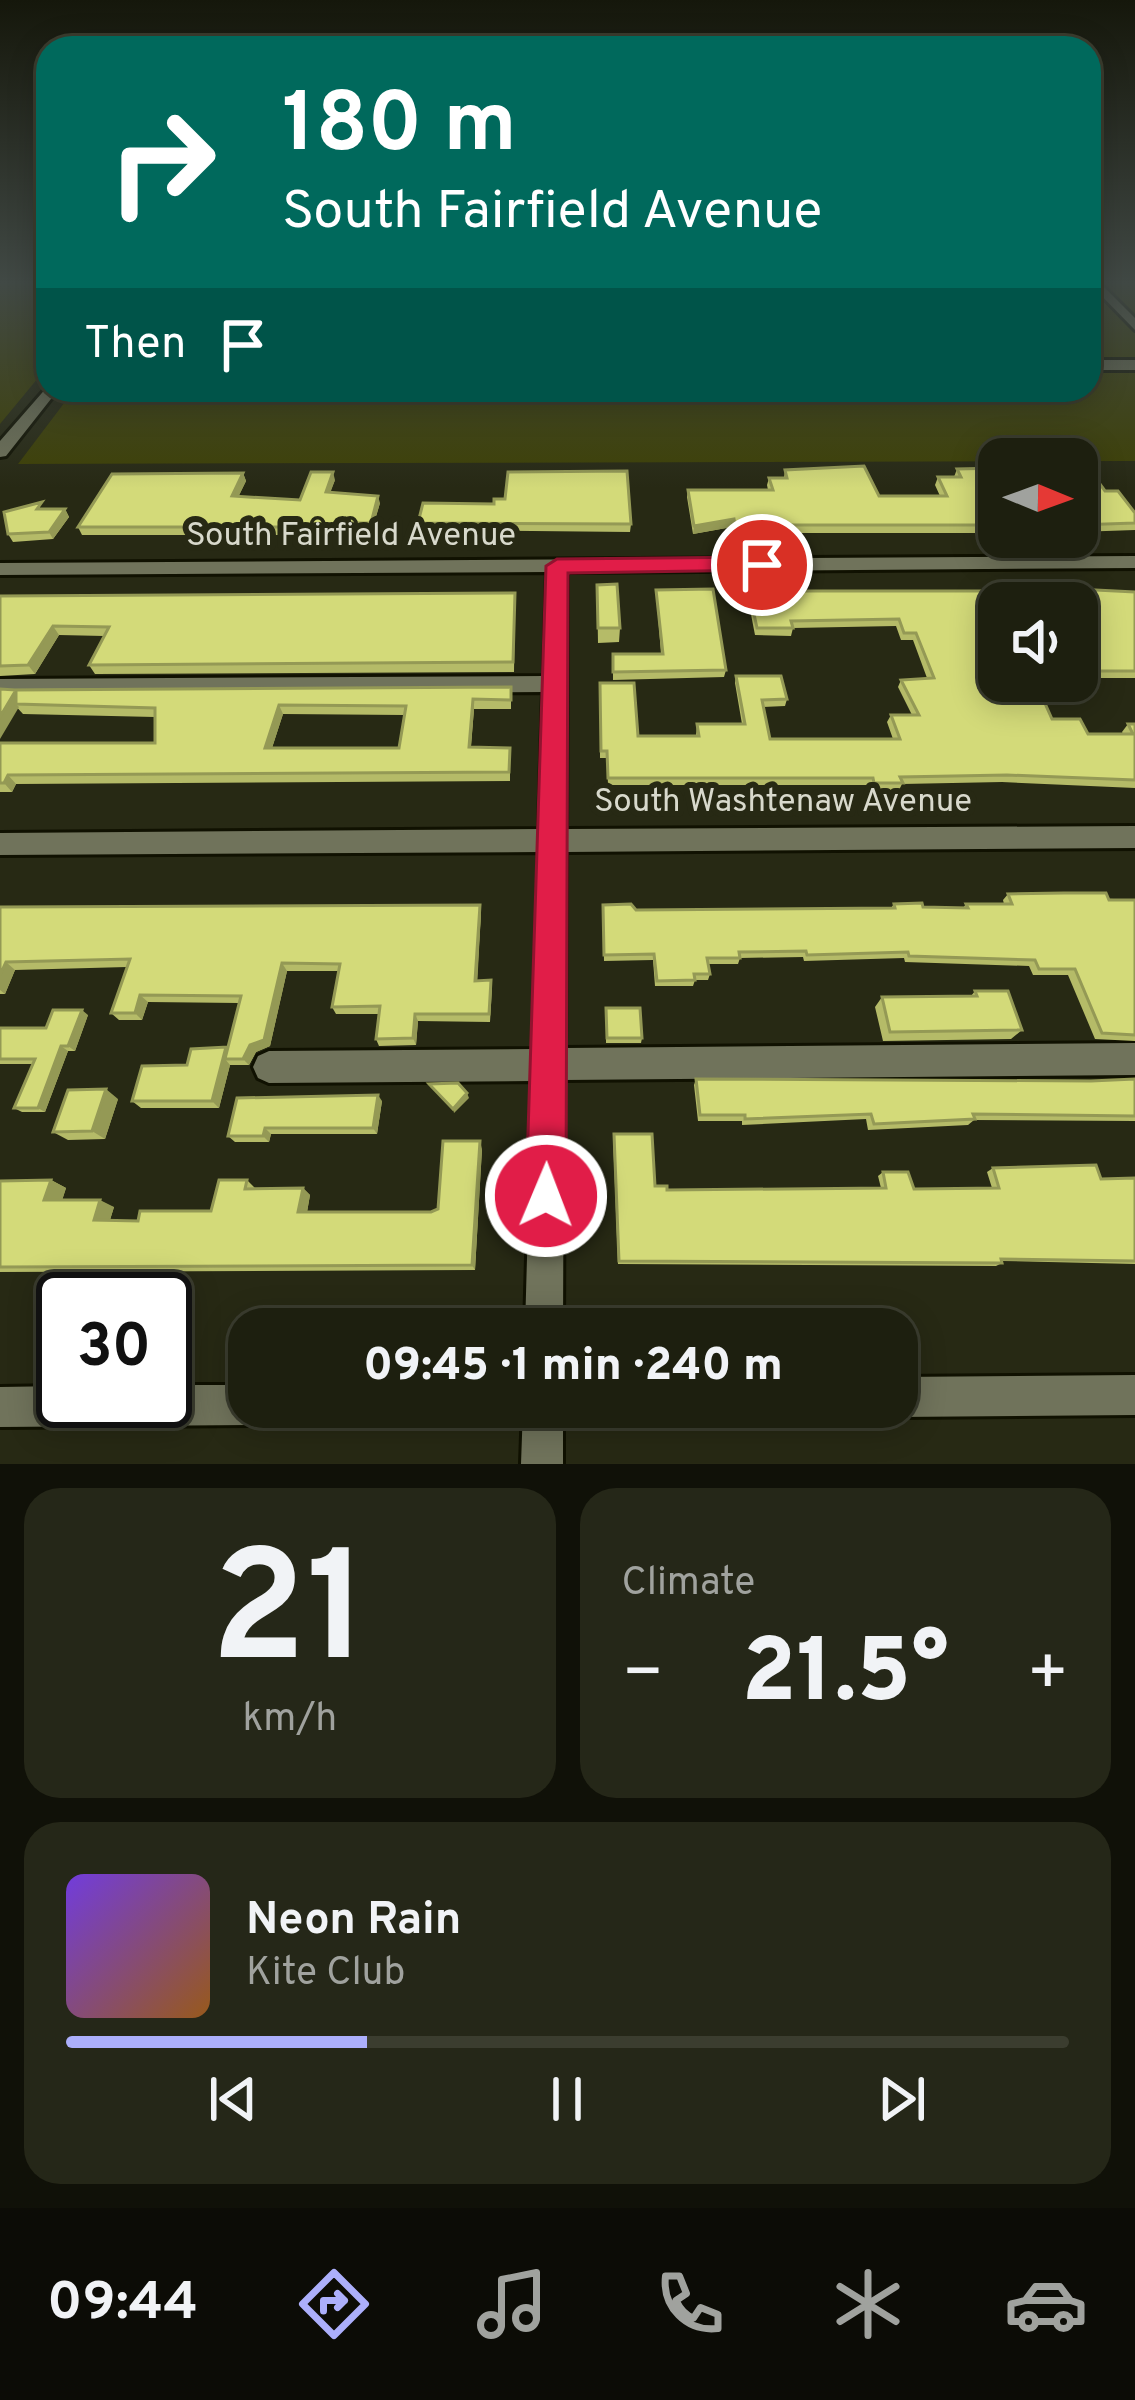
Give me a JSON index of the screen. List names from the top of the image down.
{
  "streets": {
    "street": ["South Fairfield Avenue", "South Washtenaw Avenue"]
  },
  "north": "right",
  "page": {
    "turn": ["180 m", "South Fairfield Avenue"],
    "then": "Then",
    "limit": "30",
    "trip": "09:45 · 1 min · 240 m",
    "tile": [
      ["21", "km/h"],
      "Climate"
    ],
    "heat": ["−", "21.5°", "+"],
    "song": ["Neon Rain", "Kite Club"],
    "tabs": "09:44"
  }
}
